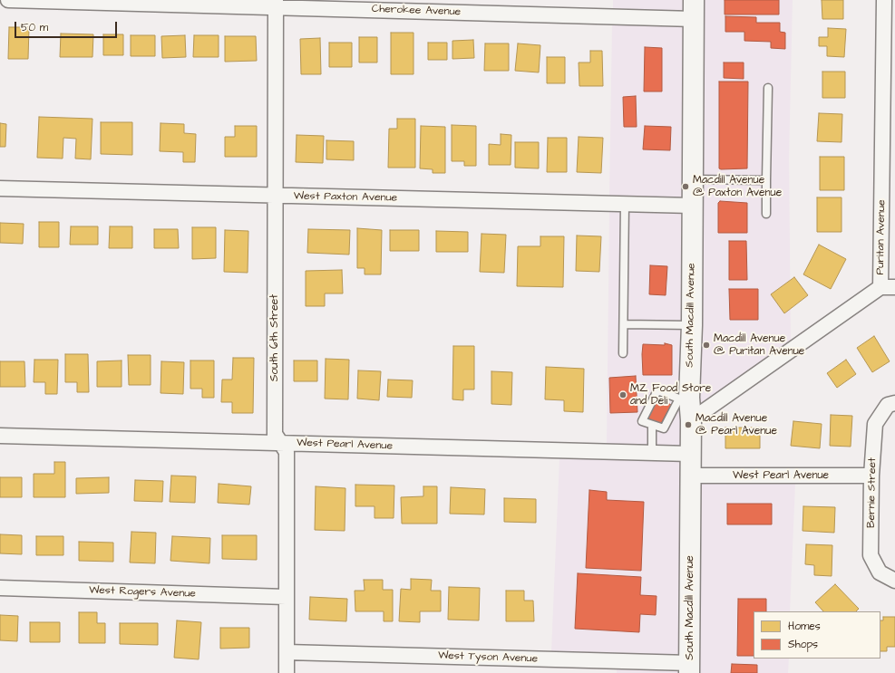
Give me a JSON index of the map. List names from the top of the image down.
{
  "streets": {
    "street": [
      "Cherokee Avenue",
      "West Paxton Avenue",
      "Puritan Avenue",
      "South Macdill Avenue",
      "South 6th Street",
      "West Pearl Avenue",
      "Bernie Street",
      "West Rogers Avenue",
      "West Tyson Avenue"
    ]
  },
  "crossings": [
    ["Cherokee Avenue", "South Macdill Avenue"],
    ["Cherokee Avenue", "South 6th Street"],
    ["West Paxton Avenue", "South Macdill Avenue"],
    ["West Paxton Avenue", "South 6th Street"],
    ["Puritan Avenue", "South Macdill Avenue"],
    ["South Macdill Avenue", "West Pearl Avenue"],
    ["South Macdill Avenue", "West Tyson Avenue"],
    ["South 6th Street", "West Pearl Avenue"],
    ["South 6th Street", "West Rogers Avenue"],
    ["South 6th Street", "West Tyson Avenue"],
    ["West Pearl Avenue", "Bernie Street"]
  ],
  "places": [
    "Macdill Avenue @ Paxton Avenue",
    "Macdill Avenue @ Puritan Avenue",
    "MZ Food Store and Deli",
    "Macdill Avenue @ Pearl Avenue"
  ],
  "legend": ["Homes", "Shops"],
  "scale_bar": "50 m"
}
